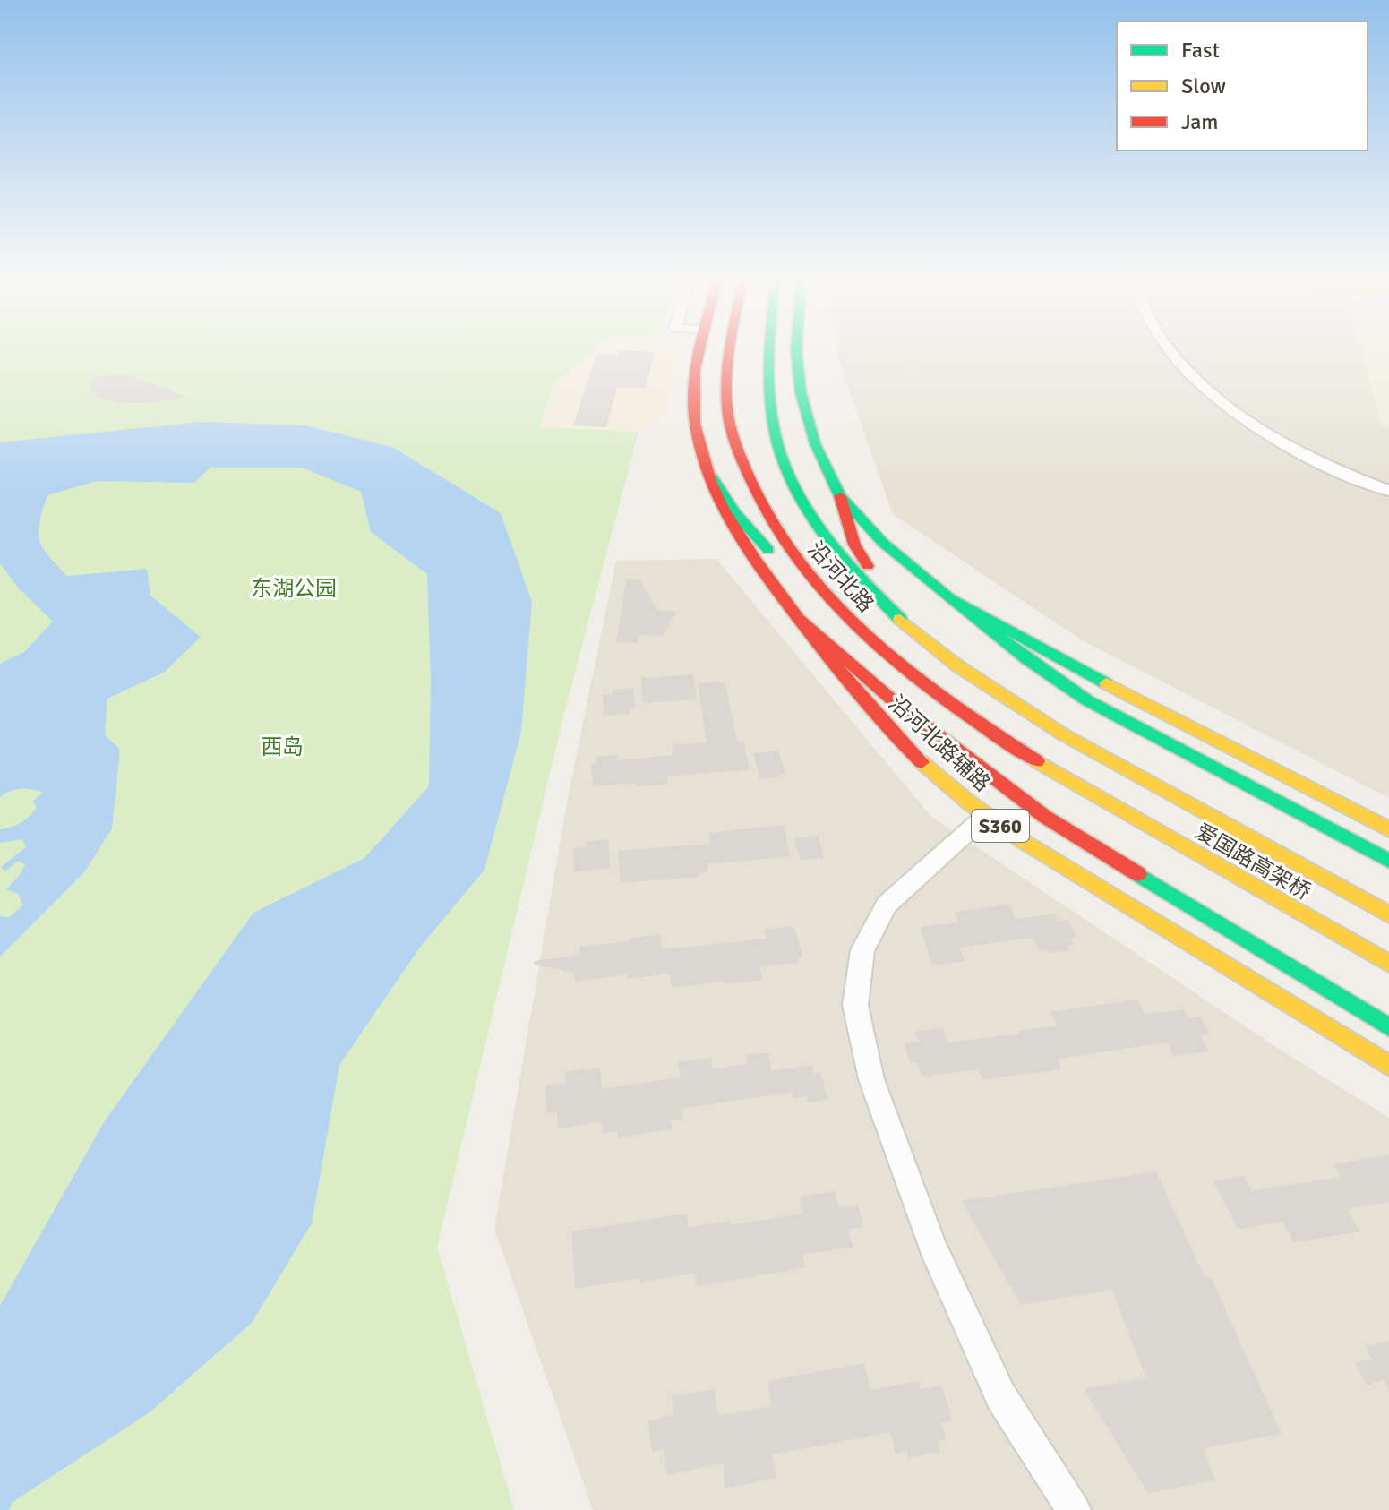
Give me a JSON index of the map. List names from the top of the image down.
{
  "streets": {
    "main road": [
      "沿河北路",
      "沿河北路辅路",
      "S360",
      "爱国路高架桥"
    ]
  },
  "crossings": [
    ["沿河北路", "爱国路高架桥"]
  ],
  "parks": ["东湖公园", "西岛"],
  "legend": ["Fast", "Slow", "Jam"]
}
